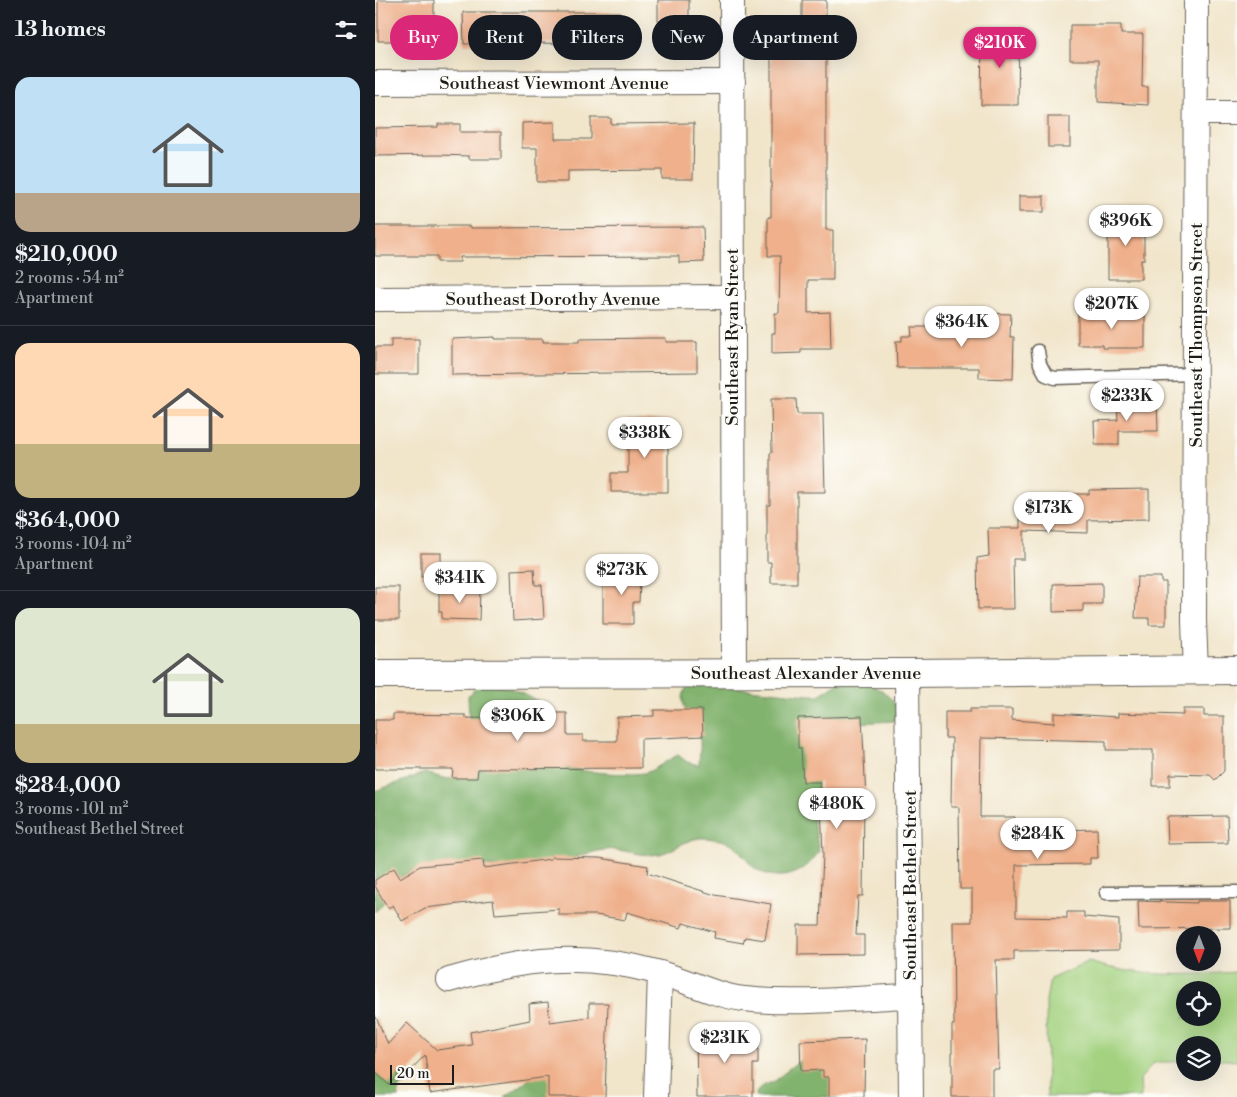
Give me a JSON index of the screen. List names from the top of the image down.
{
  "streets": {
    "street": [
      "Southeast Viewmont Avenue",
      "Southeast Dorothy Avenue",
      "Southeast Thompson Street",
      "Southeast Ryan Street",
      "Southeast Alexander Avenue",
      "Southeast Bethel Street"
    ]
  },
  "crossings": [
    ["Southeast Viewmont Avenue", "Southeast Ryan Street"],
    ["Southeast Dorothy Avenue", "Southeast Ryan Street"],
    ["Southeast Thompson Street", "Southeast Alexander Avenue"],
    ["Southeast Ryan Street", "Southeast Alexander Avenue"],
    ["Southeast Alexander Avenue", "Southeast Bethel Street"]
  ],
  "scale_bar": "20 m",
  "north": "bottom",
  "page": {
    "heading": "13 homes",
    "chip": [
      "Buy",
      "Rent",
      "Filters",
      "New",
      "Apartment"
    ],
    "price": [
      "$210K",
      "$396K",
      "$207K",
      "$364K",
      "$233K",
      "$338K",
      "$173K",
      "$273K",
      "$341K",
      "$306K",
      "$480K",
      "$284K",
      "$231K"
    ],
    "list": [
      {
        "name": "$210,000",
        "note": "2 rooms · 54 m² · Apartment"
      },
      {
        "name": "$364,000",
        "note": "3 rooms · 104 m² · Apartment"
      },
      {
        "name": "$284,000",
        "note": "3 rooms · 101 m² · Southeast Bethel Street"
      }
    ],
    "scale": "20 m"
  }
}
